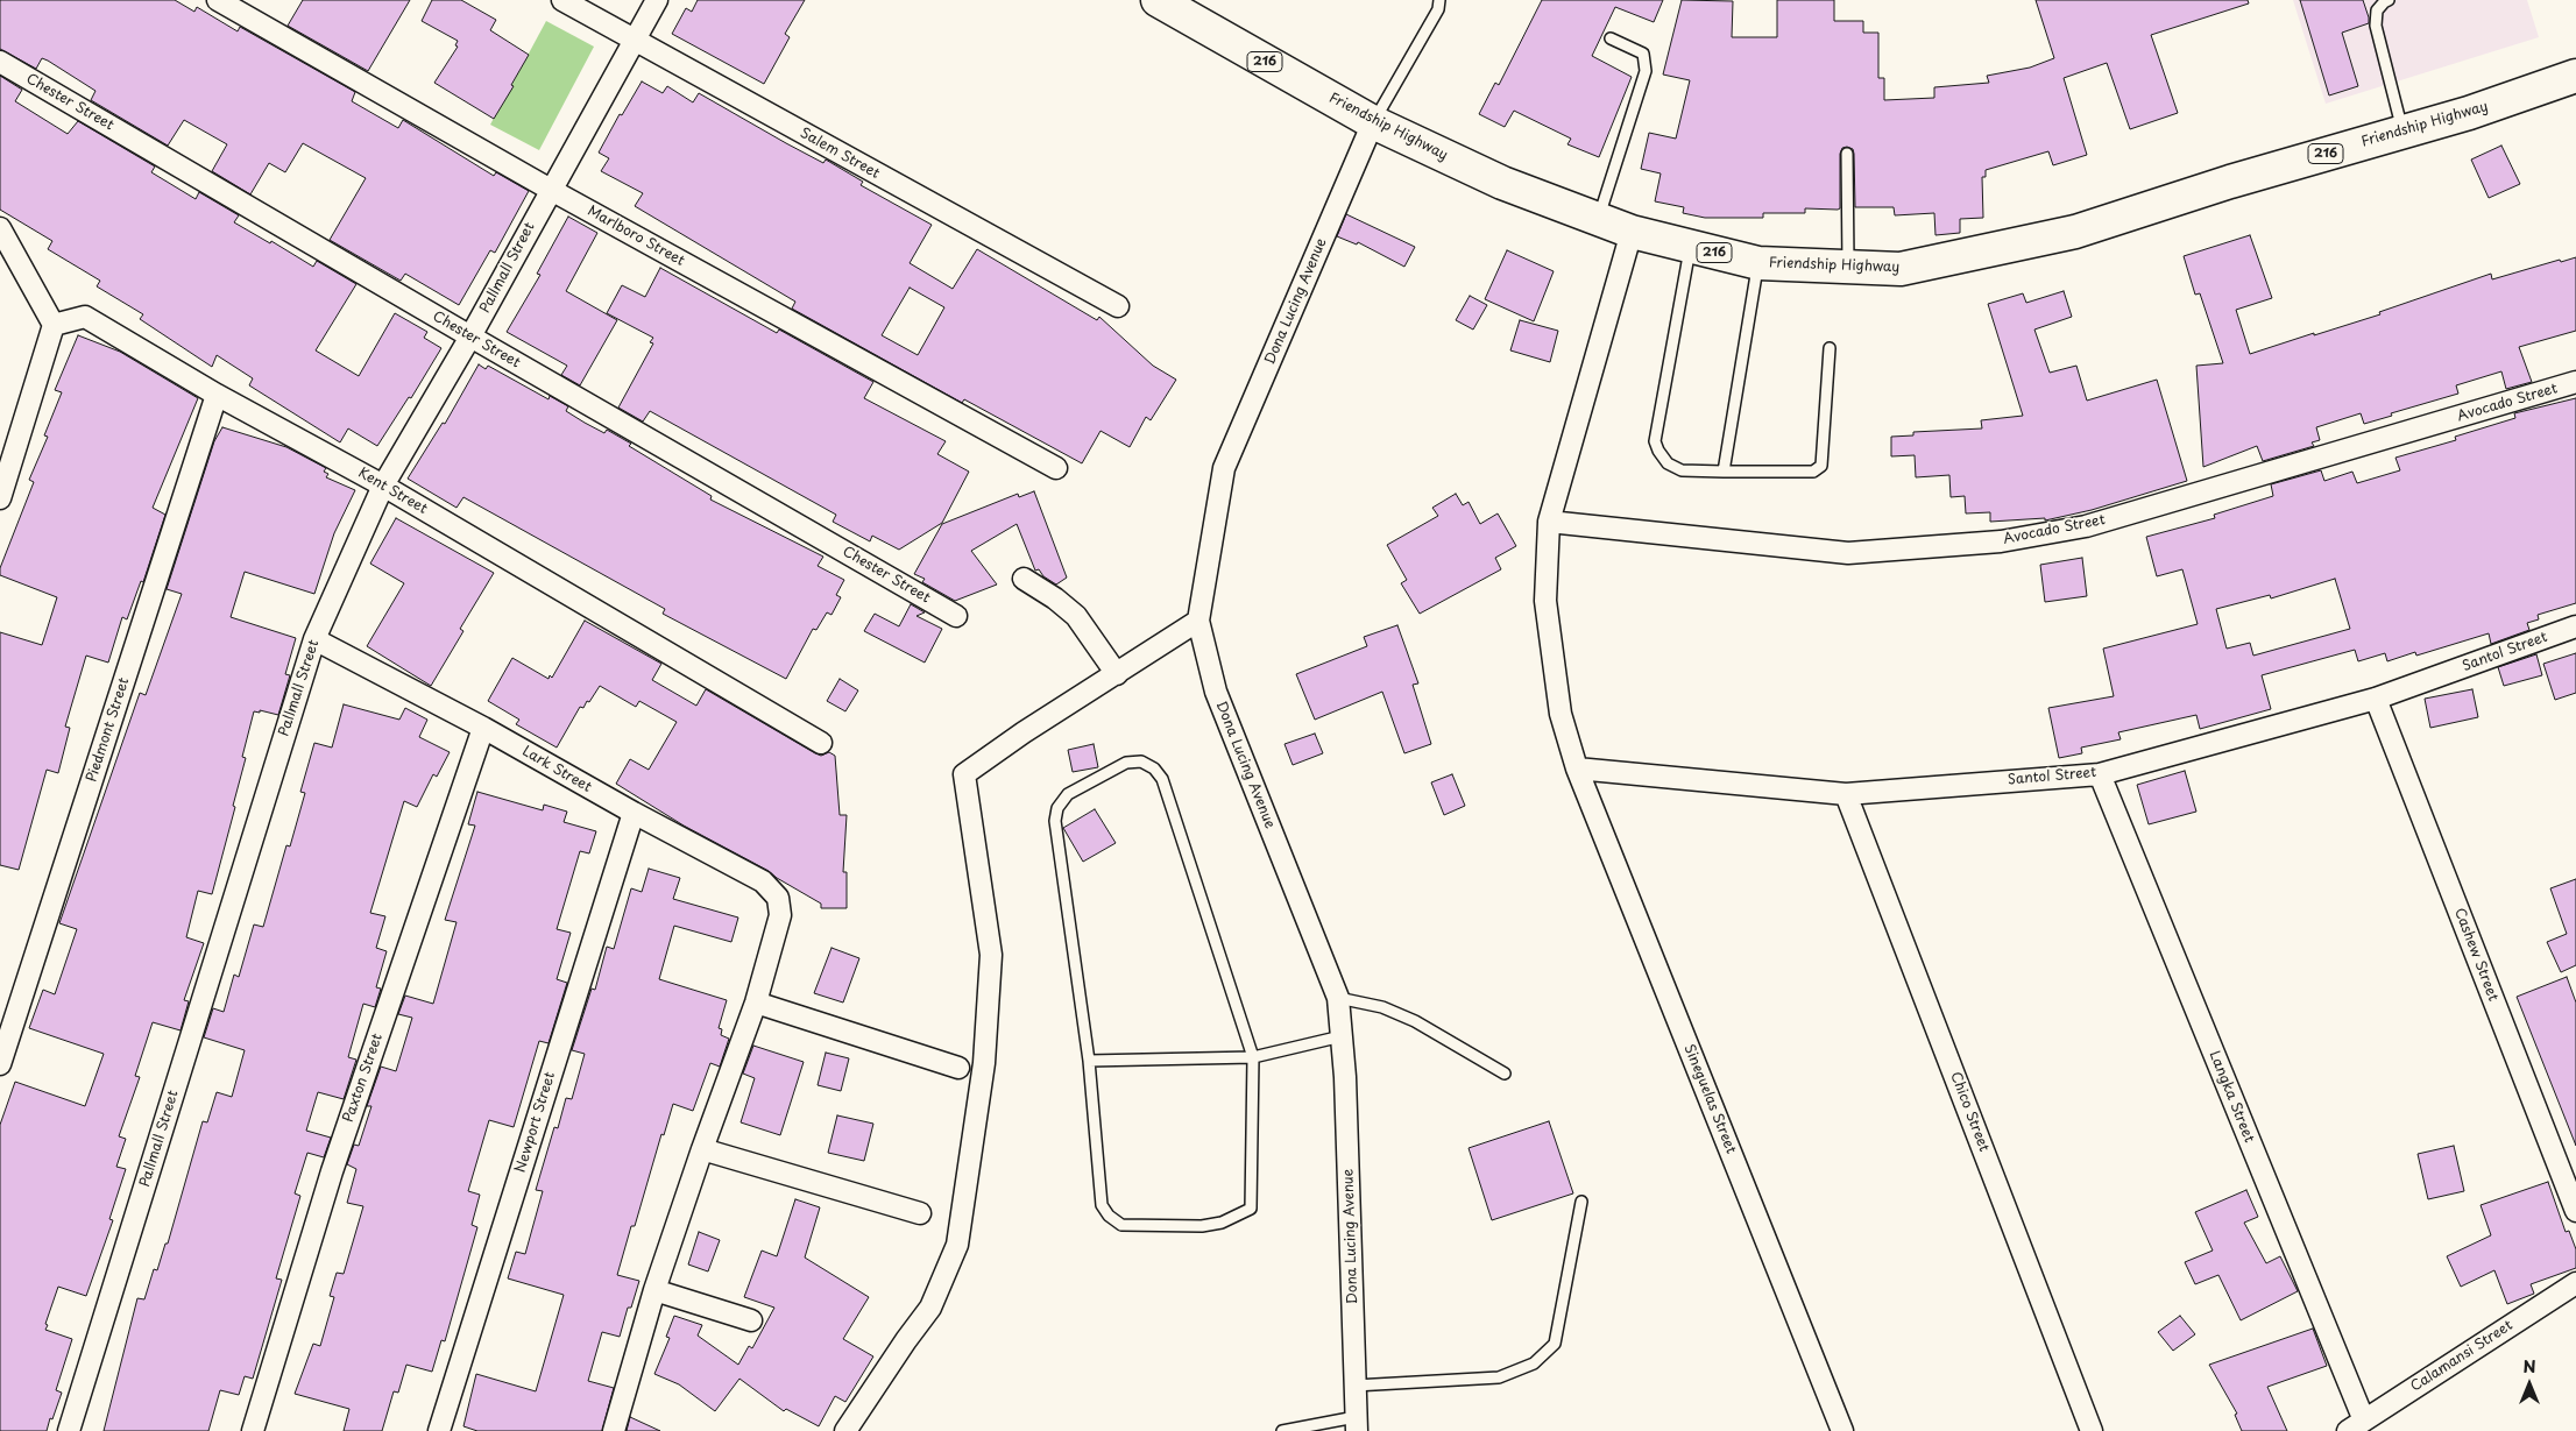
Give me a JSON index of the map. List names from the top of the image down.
{
  "streets": {
    "main road": ["216", "Friendship Highway"],
    "street": [
      "Chester Street",
      "Salem Street",
      "Marlboro Street",
      "Pallmall Street",
      "Dona Lucing Avenue",
      "Avocado Street",
      "Kent Street",
      "Santol Street",
      "Piedmont Street",
      "Lark Street",
      "Cashew Street",
      "Paxton Street",
      "Langka Street",
      "Sineguelas Street",
      "Chico Street",
      "Newport Street",
      "Calamansi Street"
    ]
  },
  "crossings": [
    ["Chester Street", "Pallmall Street"],
    ["Friendship Highway", "Dona Lucing Avenue"],
    ["Friendship Highway", "Sineguelas Street"],
    ["Salem Street", "Pallmall Street"],
    ["Marlboro Street", "Pallmall Street"],
    ["Pallmall Street", "Kent Street"],
    ["Pallmall Street", "Lark Street"],
    ["Avocado Street", "Sineguelas Street"],
    ["Kent Street", "Piedmont Street"],
    ["Santol Street", "Cashew Street"],
    ["Santol Street", "Langka Street"],
    ["Santol Street", "Sineguelas Street"],
    ["Santol Street", "Chico Street"],
    ["Lark Street", "Paxton Street"],
    ["Lark Street", "Newport Street"],
    ["Langka Street", "Calamansi Street"]
  ],
  "north": "top"
}
